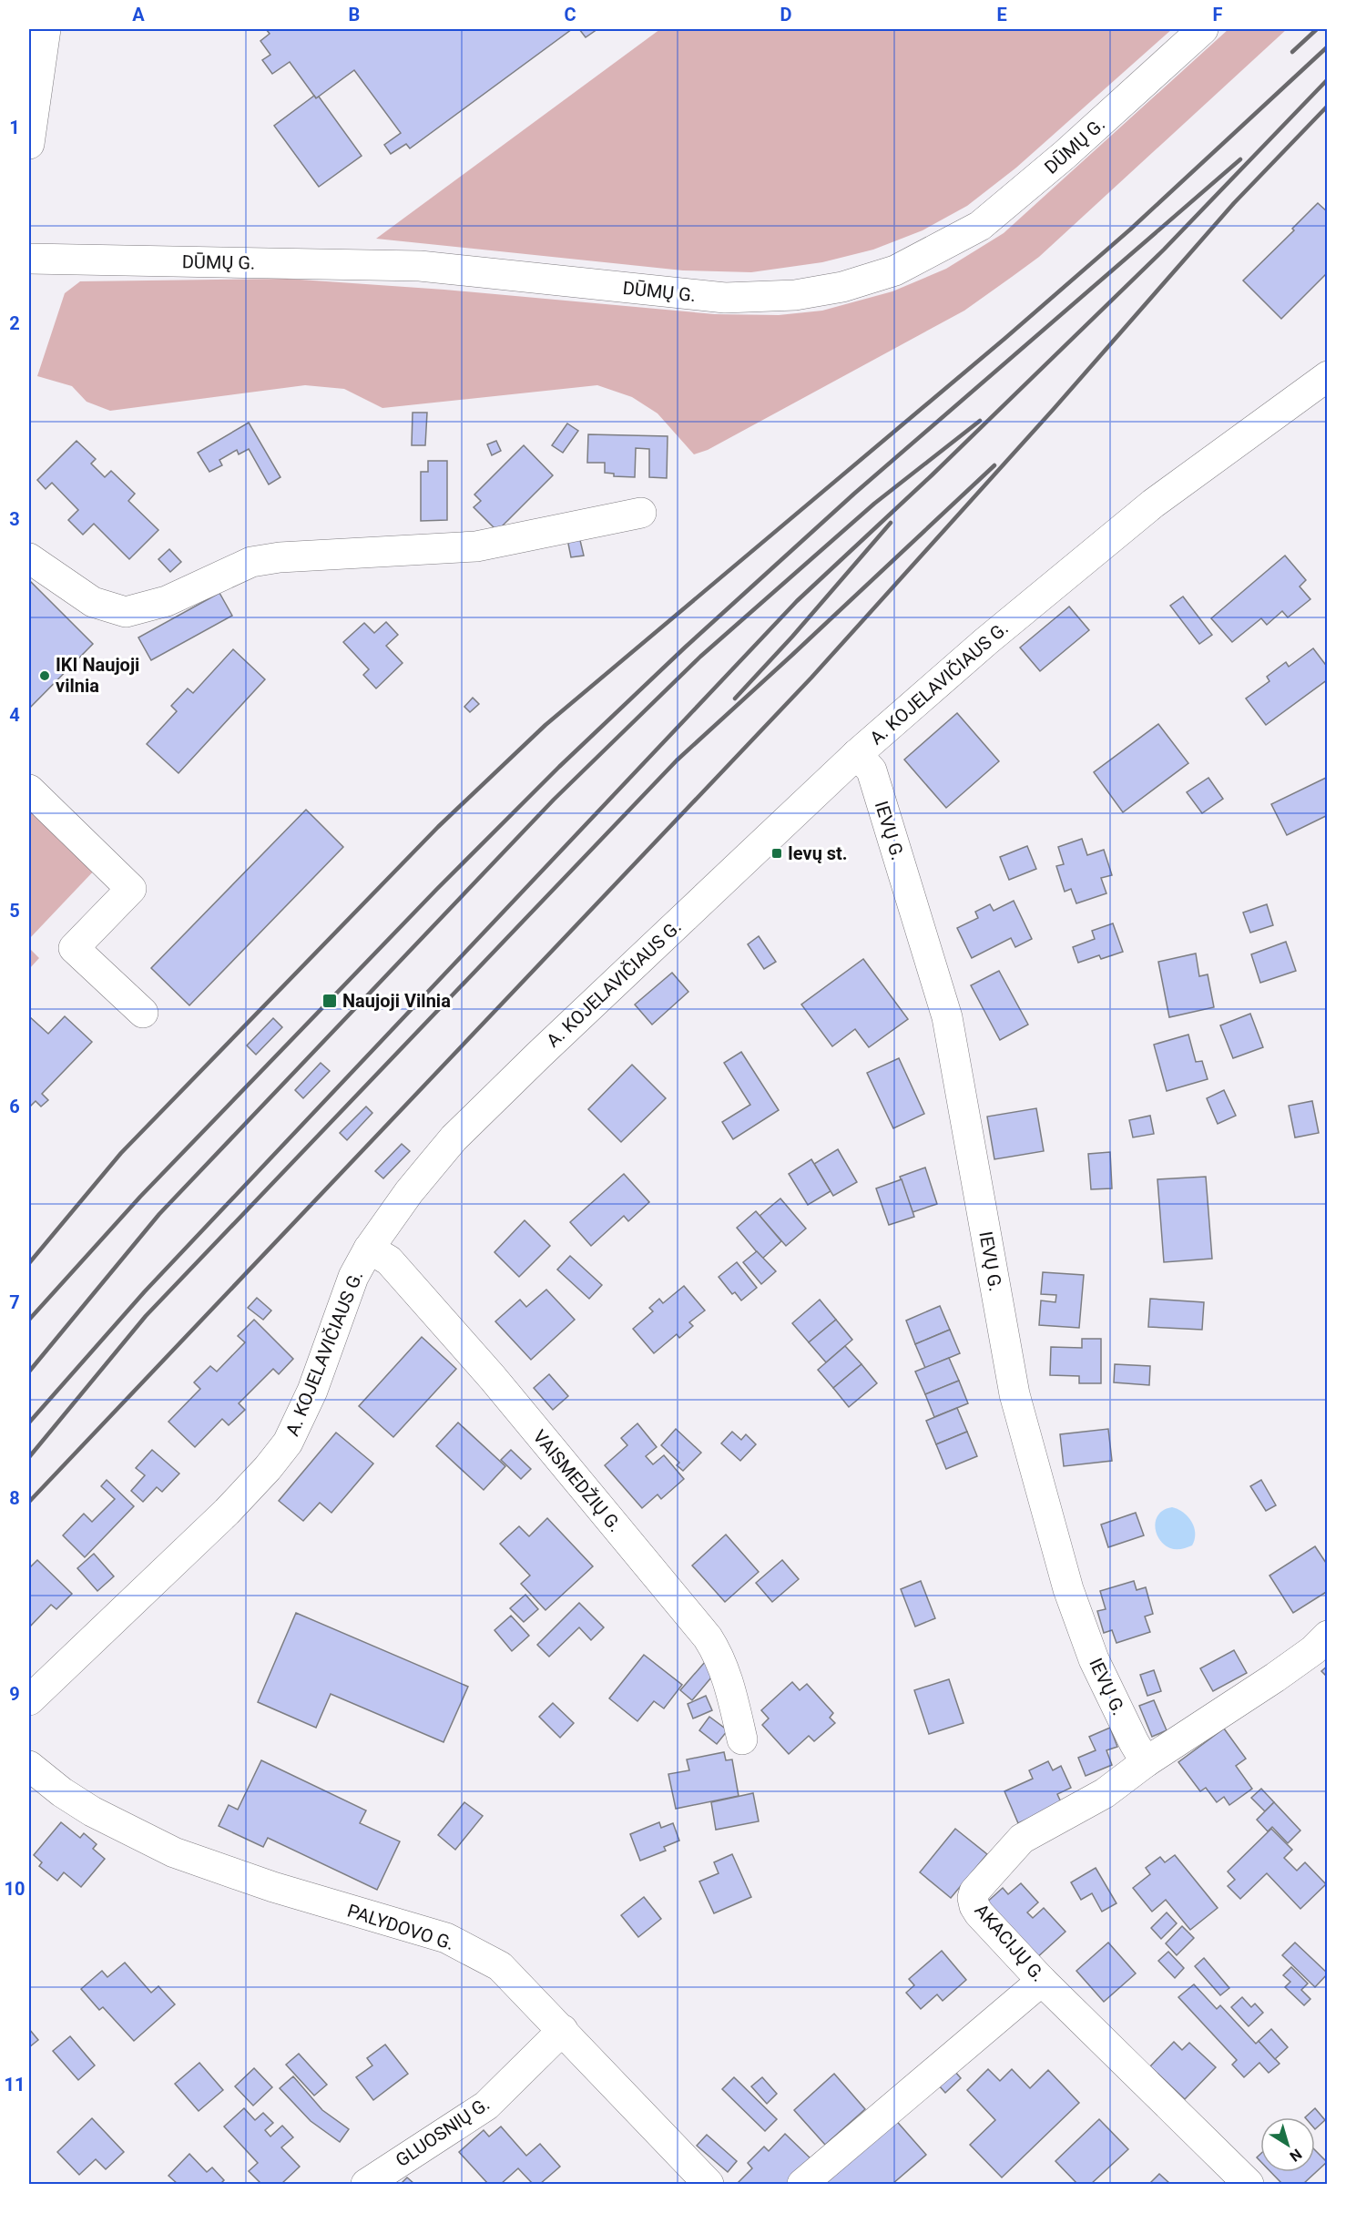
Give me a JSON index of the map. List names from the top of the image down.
{
  "streets": {
    "street": [
      "DŪMŲ G.",
      "A. KOJELAVIČIAUS G.",
      "IEVŲ G.",
      "VAISMEDŽIŲ G.",
      "PALYDOVO G.",
      "AKACIJŲ G.",
      "GLUOSNIŲ G."
    ]
  },
  "crossings": [
    ["A. KOJELAVIČIAUS G.", "IEVŲ G."],
    ["A. KOJELAVIČIAUS G.", "VAISMEDŽIŲ G."],
    ["IEVŲ G.", "AKACIJŲ G."],
    ["PALYDOVO G.", "GLUOSNIŲ G."]
  ],
  "places": {
    "other": ["IKI Naujoji vilnia"],
    "transit": ["Ievų st.", "Naujoji Vilnia"]
  },
  "north": "bottom right",
  "grid": {
    "columns": [
      "A",
      "B",
      "C",
      "D",
      "E",
      "F"
    ],
    "rows": [
      "1",
      "2",
      "3",
      "4",
      "5",
      "6",
      "7",
      "8",
      "9",
      "10",
      "11"
    ]
  }
}
